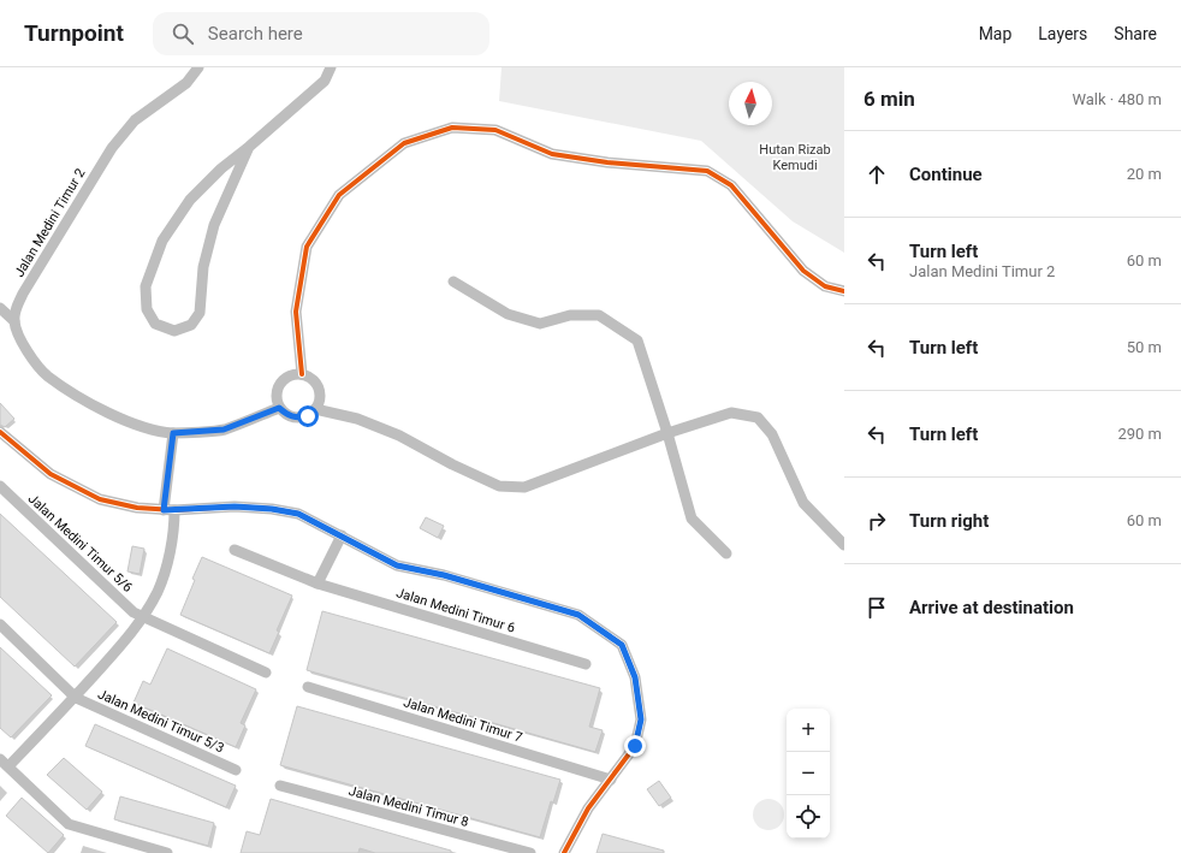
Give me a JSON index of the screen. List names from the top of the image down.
{
  "streets": {
    "street": [
      "Jalan Medini Timur 2",
      "Jalan Medini Timur 5/6",
      "Jalan Medini Timur 6",
      "Jalan Medini Timur 7",
      "Jalan Medini Timur 5/3",
      "Jalan Medini Timur 8"
    ]
  },
  "parks": ["Hutan Rizab Kemudi"],
  "north": "top",
  "page": {
    "header": "Turnpoint",
    "search": "Search here",
    "nav": ["Map", "Layers", "Share"],
    "heading": ["6 min", "Walk · 480 m"],
    "list": [
      ["Continue", "20 m"],
      ["Turn left", "Jalan Medini Timur 2", "60 m"],
      ["Turn left", "50 m"],
      ["Turn left", "290 m"],
      ["Turn right", "60 m"],
      "Arrive at destination"
    ],
    "map_buttons": ["+", "−"]
  }
}
